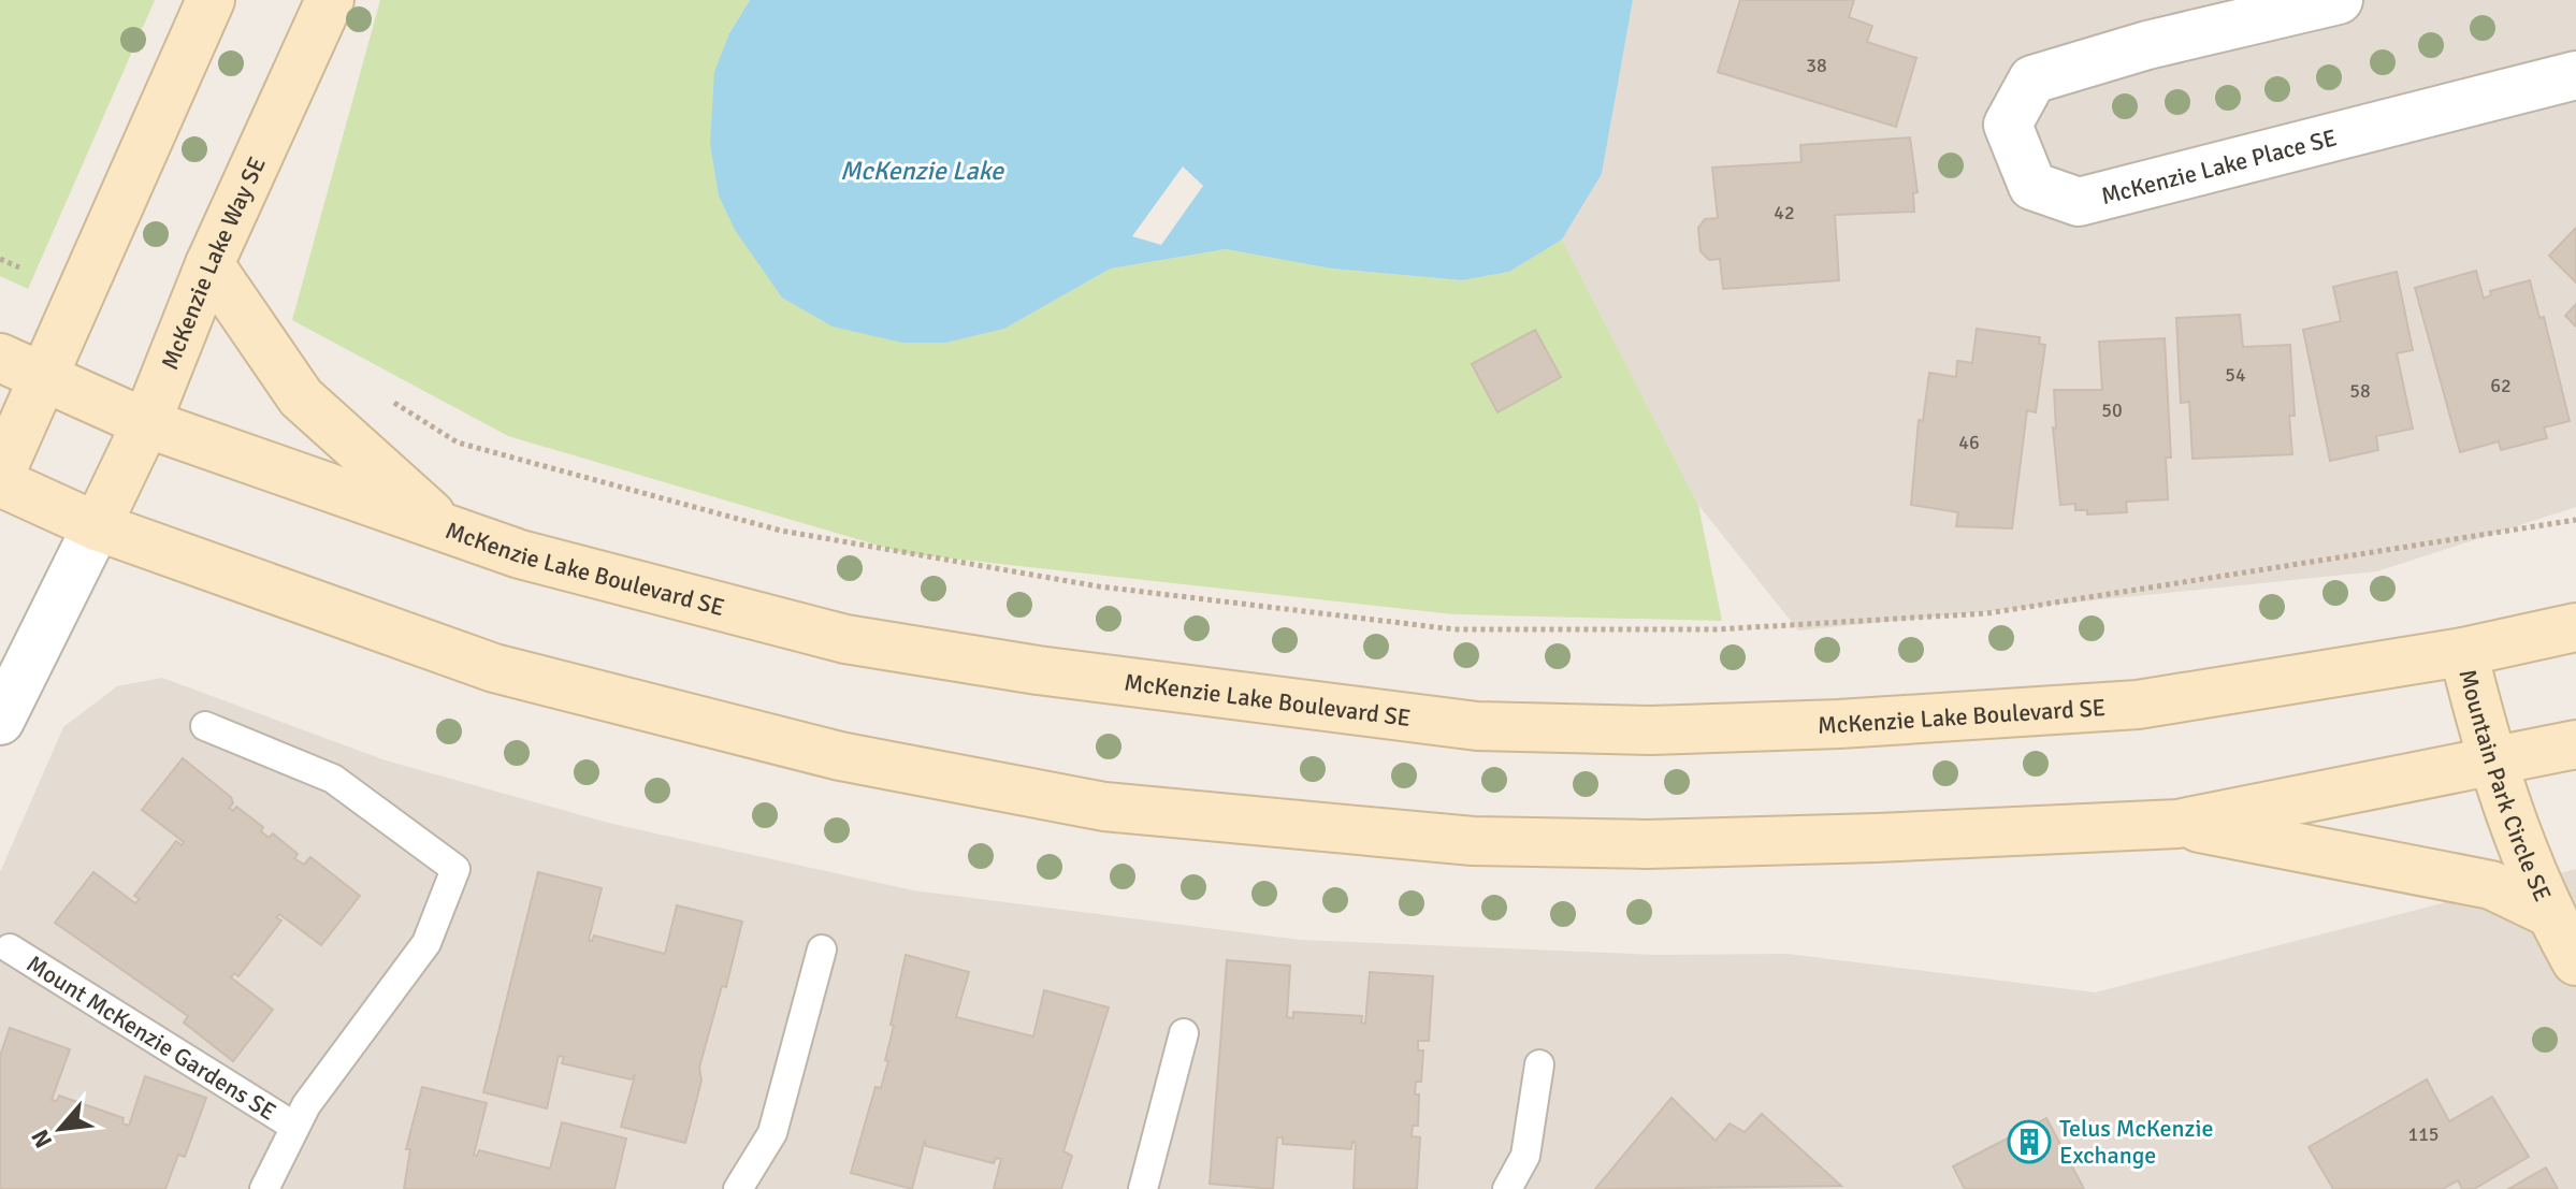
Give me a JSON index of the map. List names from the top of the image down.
{
  "streets": {
    "main road": ["McKenzie Lake Way SE", "McKenzie Lake Boulevard SE", "Mountain Park Circle SE"],
    "street": ["McKenzie Lake Place SE"],
    "lane": ["Mount McKenzie Gardens SE"]
  },
  "crossings": [
    ["McKenzie Lake Way SE", "McKenzie Lake Boulevard SE"],
    ["McKenzie Lake Boulevard SE", "Mountain Park Circle SE"]
  ],
  "water": ["McKenzie Lake"],
  "places": {
    "building": ["Telus McKenzie Exchange"]
  },
  "house_numbers": [
    "38",
    "42",
    "54",
    "62",
    "58",
    "50",
    "46",
    "115"
  ],
  "north": "bottom left"
}
